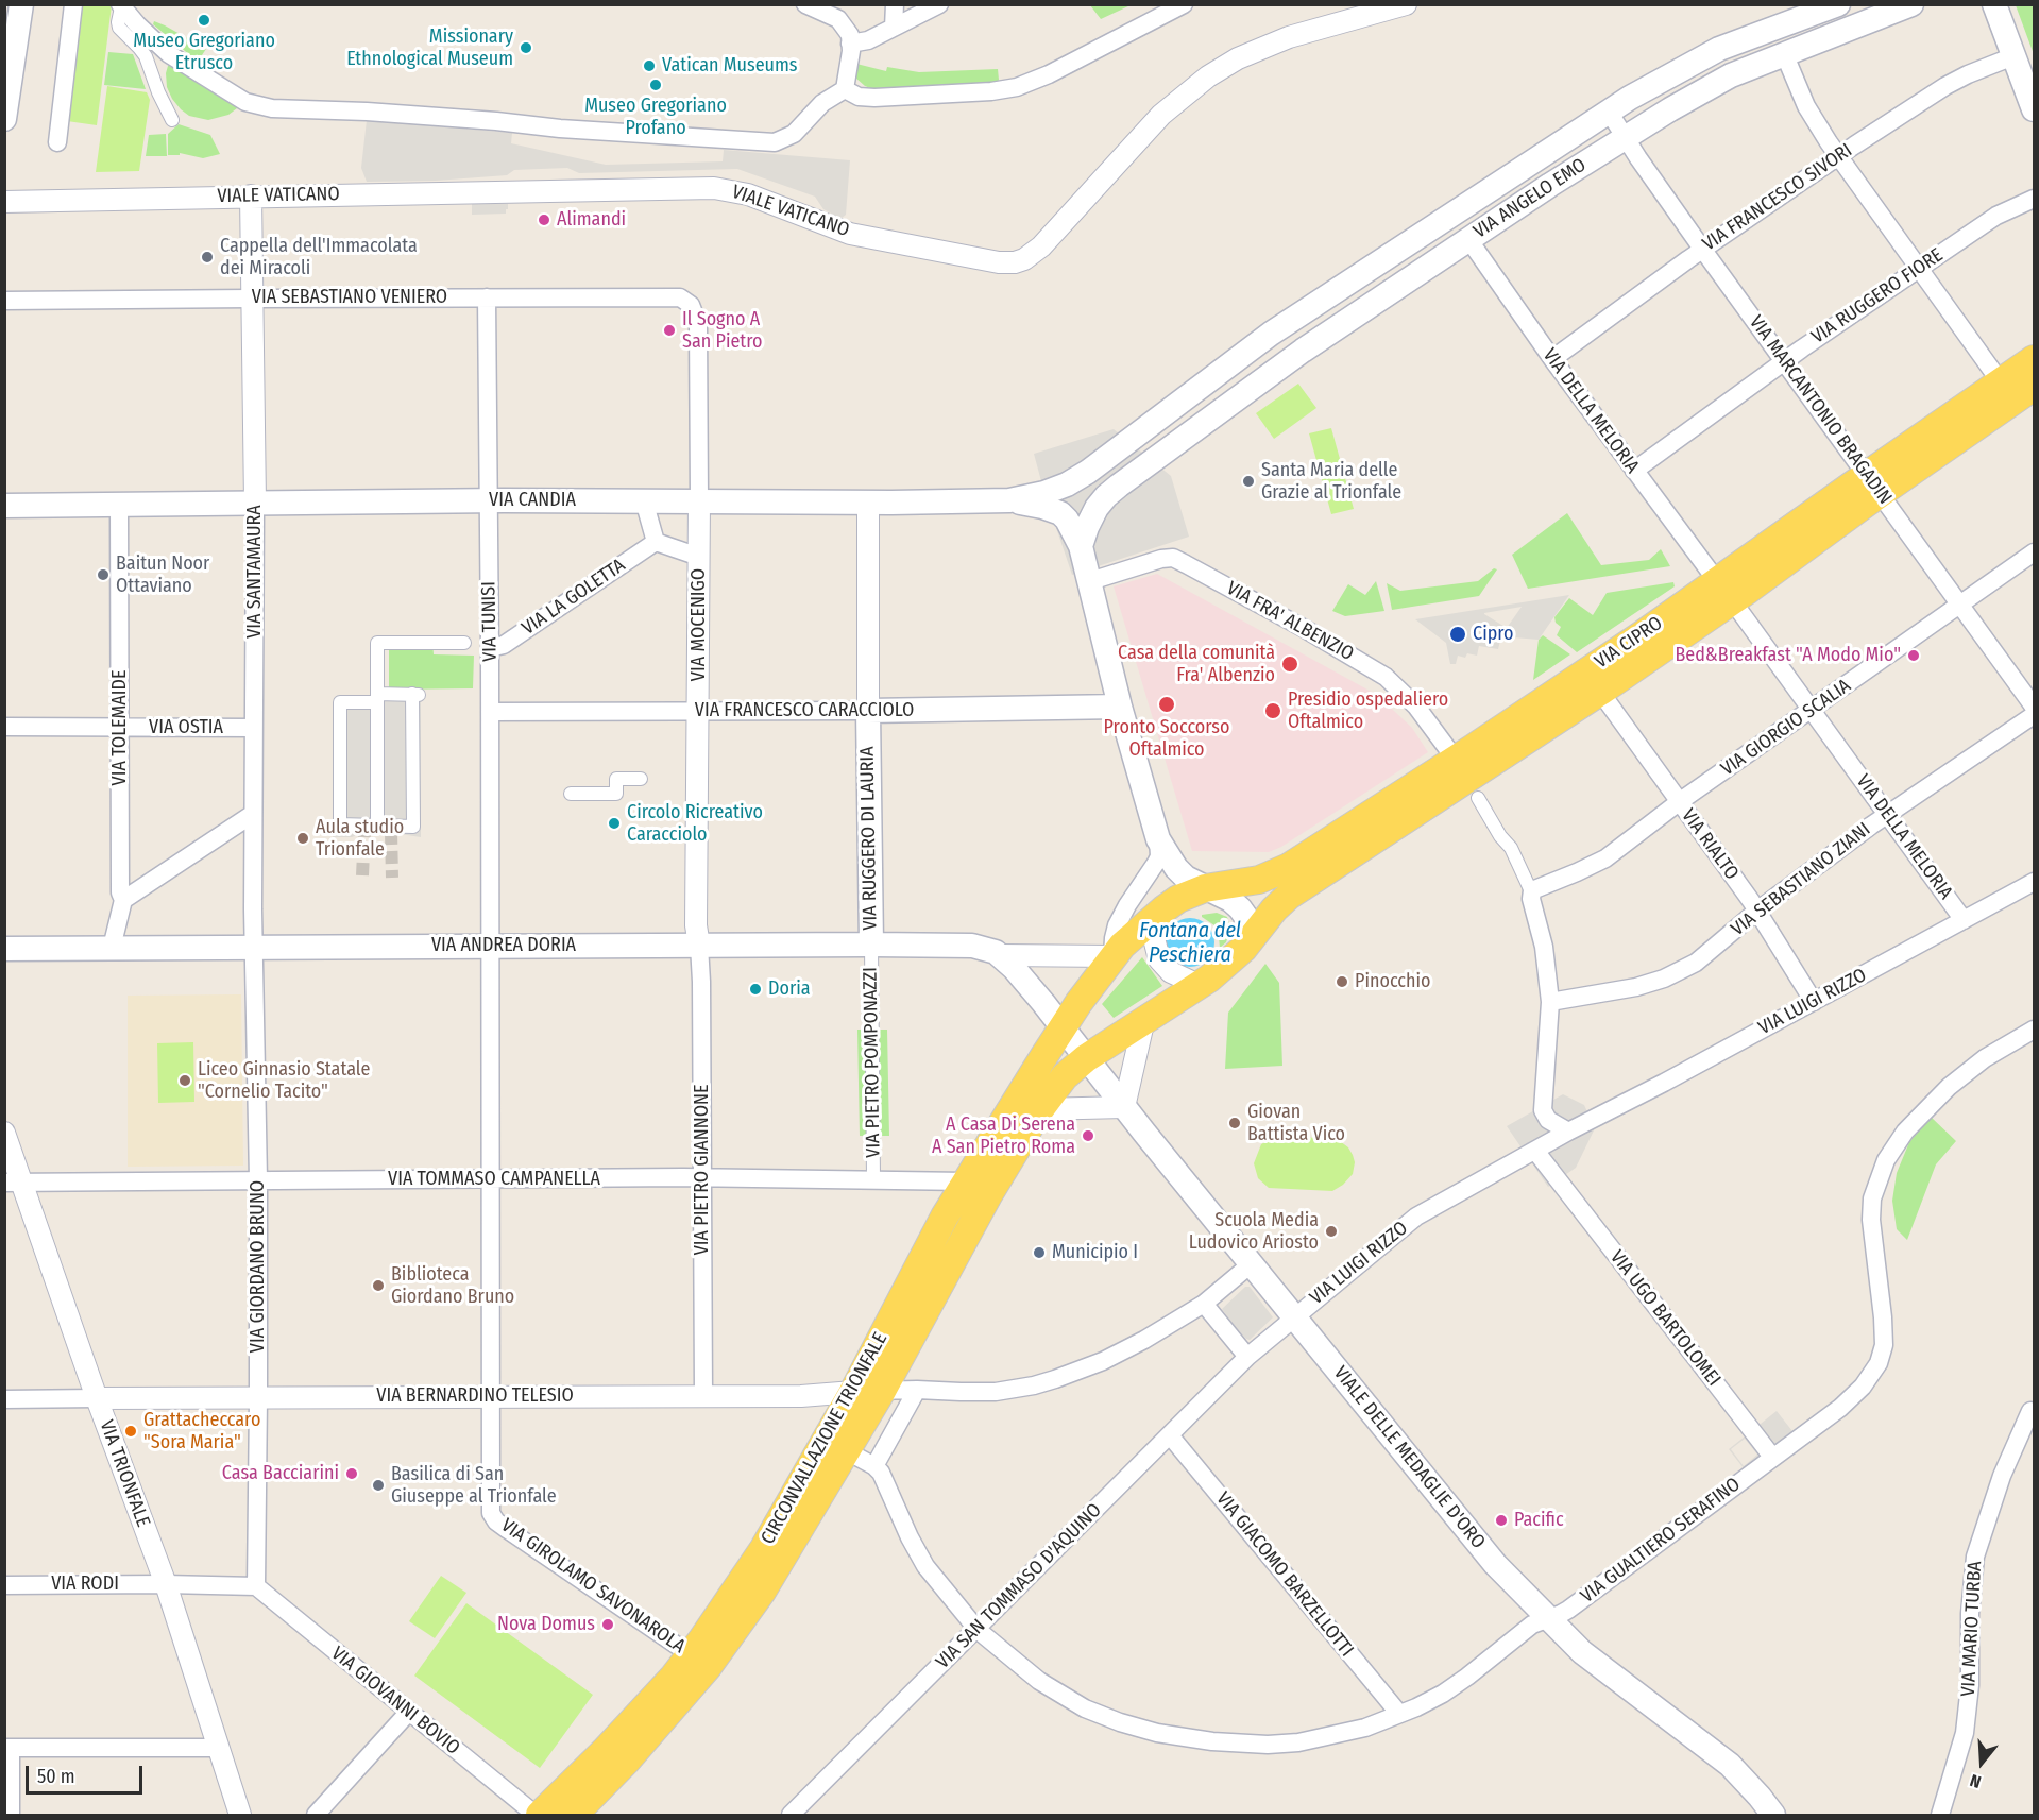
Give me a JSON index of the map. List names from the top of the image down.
{
  "streets": {
    "main road": [
      "VIA ANGELO EMO",
      "VIA CANDIA",
      "VIA CIPRO",
      "VIA FRANCESCO CARACCIOLO",
      "VIA RUGGERO DI LAURIA",
      "VIA ANDREA DORIA",
      "CIRCONVALLAZIONE TRIONFALE",
      "VIALE DELLE MEDAGLIE D'ORO"
    ],
    "street": [
      "VIALE VATICANO",
      "VIA FRANCESCO SIVORI",
      "VIA RUGGERO FIORE",
      "VIA SEBASTIANO VENIERO",
      "VIA MARCANTONIO BRAGADIN",
      "VIA DELLA MELORIA",
      "VIA SANTAMAURA",
      "VIA LA GOLETTA",
      "VIA TUNISI",
      "VIA FRA' ALBENZIO",
      "VIA MOCENIGO",
      "VIA TOLEMAIDE",
      "VIA OSTIA",
      "VIA GIORGIO SCALIA",
      "VIA RIALTO",
      "VIA SEBASTIANO ZIANI",
      "VIA LUIGI RIZZO",
      "VIA PIETRO POMPONAZZI",
      "VIA PIETRO GIANNONE",
      "VIA TOMMASO CAMPANELLA",
      "VIA GIORDANO BRUNO",
      "VIA UGO BARTOLOMEI",
      "VIA BERNARDINO TELESIO",
      "VIA TRIONFALE",
      "VIA GUALTIERO SERAFINO",
      "VIA GIACOMO BARZELLOTTI",
      "VIA RODI",
      "VIA GIROLAMO SAVONAROLA",
      "VIA SAN TOMMASO D'AQUINO",
      "VIA MARIO TURBA",
      "VIA GIOVANNI BOVIO"
    ]
  },
  "crossings": [
    ["VIALE VATICANO", "VIA SANTAMAURA"],
    ["VIA FRANCESCO SIVORI", "VIA MARCANTONIO BRAGADIN"],
    ["VIA FRANCESCO SIVORI", "VIA DELLA MELORIA"],
    ["VIA ANGELO EMO", "VIA MARCANTONIO BRAGADIN"],
    ["VIA ANGELO EMO", "VIA DELLA MELORIA"],
    ["VIA ANGELO EMO", "VIA CANDIA"],
    ["VIA RUGGERO FIORE", "VIA MARCANTONIO BRAGADIN"],
    ["VIA RUGGERO FIORE", "VIA DELLA MELORIA"],
    ["VIA SEBASTIANO VENIERO", "VIA SANTAMAURA"],
    ["VIA SEBASTIANO VENIERO", "VIA TUNISI"],
    ["VIA SEBASTIANO VENIERO", "VIA MOCENIGO"],
    ["VIA MARCANTONIO BRAGADIN", "VIA CIPRO"],
    ["VIA MARCANTONIO BRAGADIN", "VIA GIORGIO SCALIA"],
    ["VIA DELLA MELORIA", "VIA CIPRO"],
    ["VIA DELLA MELORIA", "VIA GIORGIO SCALIA"],
    ["VIA DELLA MELORIA", "VIA SEBASTIANO ZIANI"],
    ["VIA DELLA MELORIA", "VIA LUIGI RIZZO"],
    ["VIA CANDIA", "VIA SANTAMAURA"],
    ["VIA CANDIA", "VIA TUNISI"],
    ["VIA CANDIA", "VIA MOCENIGO"],
    ["VIA CANDIA", "VIA TOLEMAIDE"],
    ["VIA CANDIA", "VIA RUGGERO DI LAURIA"],
    ["VIA SANTAMAURA", "VIA OSTIA"],
    ["VIA SANTAMAURA", "VIA ANDREA DORIA"],
    ["VIA SANTAMAURA", "VIA GIORDANO BRUNO"],
    ["VIA LA GOLETTA", "VIA TUNISI"],
    ["VIA TUNISI", "VIA FRANCESCO CARACCIOLO"],
    ["VIA TUNISI", "VIA ANDREA DORIA"],
    ["VIA TUNISI", "VIA GIROLAMO SAVONAROLA"],
    ["VIA FRA' ALBENZIO", "VIA CIPRO"],
    ["VIA MOCENIGO", "VIA FRANCESCO CARACCIOLO"],
    ["VIA MOCENIGO", "VIA ANDREA DORIA"],
    ["VIA MOCENIGO", "VIA PIETRO GIANNONE"],
    ["VIA CIPRO", "VIA RIALTO"],
    ["VIA CIPRO", "CIRCONVALLAZIONE TRIONFALE"],
    ["VIA FRANCESCO CARACCIOLO", "VIA RUGGERO DI LAURIA"],
    ["VIA TOLEMAIDE", "VIA OSTIA"],
    ["VIA TOLEMAIDE", "VIA ANDREA DORIA"],
    ["VIA GIORGIO SCALIA", "VIA RIALTO"],
    ["VIA RUGGERO DI LAURIA", "VIA ANDREA DORIA"],
    ["VIA RUGGERO DI LAURIA", "VIA PIETRO POMPONAZZI"],
    ["VIA RIALTO", "VIA SEBASTIANO ZIANI"],
    ["VIA RIALTO", "VIA LUIGI RIZZO"],
    ["VIA ANDREA DORIA", "VIA PIETRO POMPONAZZI"],
    ["VIA ANDREA DORIA", "VIA PIETRO GIANNONE"],
    ["VIA ANDREA DORIA", "VIA GIORDANO BRUNO"],
    ["VIA ANDREA DORIA", "VIALE DELLE MEDAGLIE D'ORO"],
    ["VIA ANDREA DORIA", "VIA GIROLAMO SAVONAROLA"],
    ["VIA LUIGI RIZZO", "VIA UGO BARTOLOMEI"],
    ["VIA LUIGI RIZZO", "VIALE DELLE MEDAGLIE D'ORO"],
    ["VIA LUIGI RIZZO", "VIA SAN TOMMASO D'AQUINO"],
    ["VIA PIETRO POMPONAZZI", "VIA TOMMASO CAMPANELLA"],
    ["VIA PIETRO GIANNONE", "VIA TOMMASO CAMPANELLA"],
    ["VIA PIETRO GIANNONE", "VIA BERNARDINO TELESIO"],
    ["VIA TOMMASO CAMPANELLA", "VIA GIORDANO BRUNO"],
    ["VIA TOMMASO CAMPANELLA", "CIRCONVALLAZIONE TRIONFALE"],
    ["VIA TOMMASO CAMPANELLA", "VIA TRIONFALE"],
    ["VIA TOMMASO CAMPANELLA", "VIA GIROLAMO SAVONAROLA"],
    ["VIA GIORDANO BRUNO", "VIA BERNARDINO TELESIO"],
    ["VIA GIORDANO BRUNO", "VIA RODI"],
    ["VIA GIORDANO BRUNO", "VIA GIOVANNI BOVIO"],
    ["VIA UGO BARTOLOMEI", "VIA GUALTIERO SERAFINO"],
    ["VIA BERNARDINO TELESIO", "CIRCONVALLAZIONE TRIONFALE"],
    ["VIA BERNARDINO TELESIO", "VIA TRIONFALE"],
    ["VIA BERNARDINO TELESIO", "VIA GIROLAMO SAVONAROLA"],
    ["CIRCONVALLAZIONE TRIONFALE", "VIALE DELLE MEDAGLIE D'ORO"],
    ["CIRCONVALLAZIONE TRIONFALE", "VIA GIROLAMO SAVONAROLA"],
    ["CIRCONVALLAZIONE TRIONFALE", "VIA GIOVANNI BOVIO"],
    ["VIALE DELLE MEDAGLIE D'ORO", "VIA GUALTIERO SERAFINO"],
    ["VIA TRIONFALE", "VIA RODI"],
    ["VIA GUALTIERO SERAFINO", "VIA GIACOMO BARZELLOTTI"],
    ["VIA GUALTIERO SERAFINO", "VIA SAN TOMMASO D'AQUINO"],
    ["VIA GIACOMO BARZELLOTTI", "VIA SAN TOMMASO D'AQUINO"],
    ["VIA RODI", "VIA GIOVANNI BOVIO"]
  ],
  "water": ["Fontana del Peschiera"],
  "places": [
    "Museo Gregoriano Etrusco",
    "Missionary Ethnological Museum",
    "Vatican Museums",
    "Museo Gregoriano Profano",
    "Alimandi",
    "Cappella dell'Immacolata dei Miracoli",
    "Il Sogno A San Pietro",
    "Santa Maria delle Grazie al Trionfale",
    "Baitun Noor Ottaviano",
    "Cipro",
    "Bed&Breakfast \"A Modo Mio\"",
    "Casa della comunità Fra' Albenzio",
    "Pronto Soccorso Oftalmico",
    "Presidio ospedaliero Oftalmico",
    "Circolo Ricreativo Caracciolo",
    "Aula studio Trionfale",
    "Pinocchio",
    "Doria",
    "Liceo Ginnasio Statale \"Cornelio Tacito\"",
    "Giovan Battista Vico",
    "A Casa Di Serena A San Pietro Roma",
    "Scuola Media Ludovico Ariosto",
    "Municipio I",
    "Biblioteca Giordano Bruno",
    "Grattacheccaro \"Sora Maria\"",
    "Casa Bacciarini",
    "Basilica di San Giuseppe al Trionfale",
    "Pacific",
    "Nova Domus"
  ],
  "scale_bar": "50 m",
  "north": "bottom"
}
